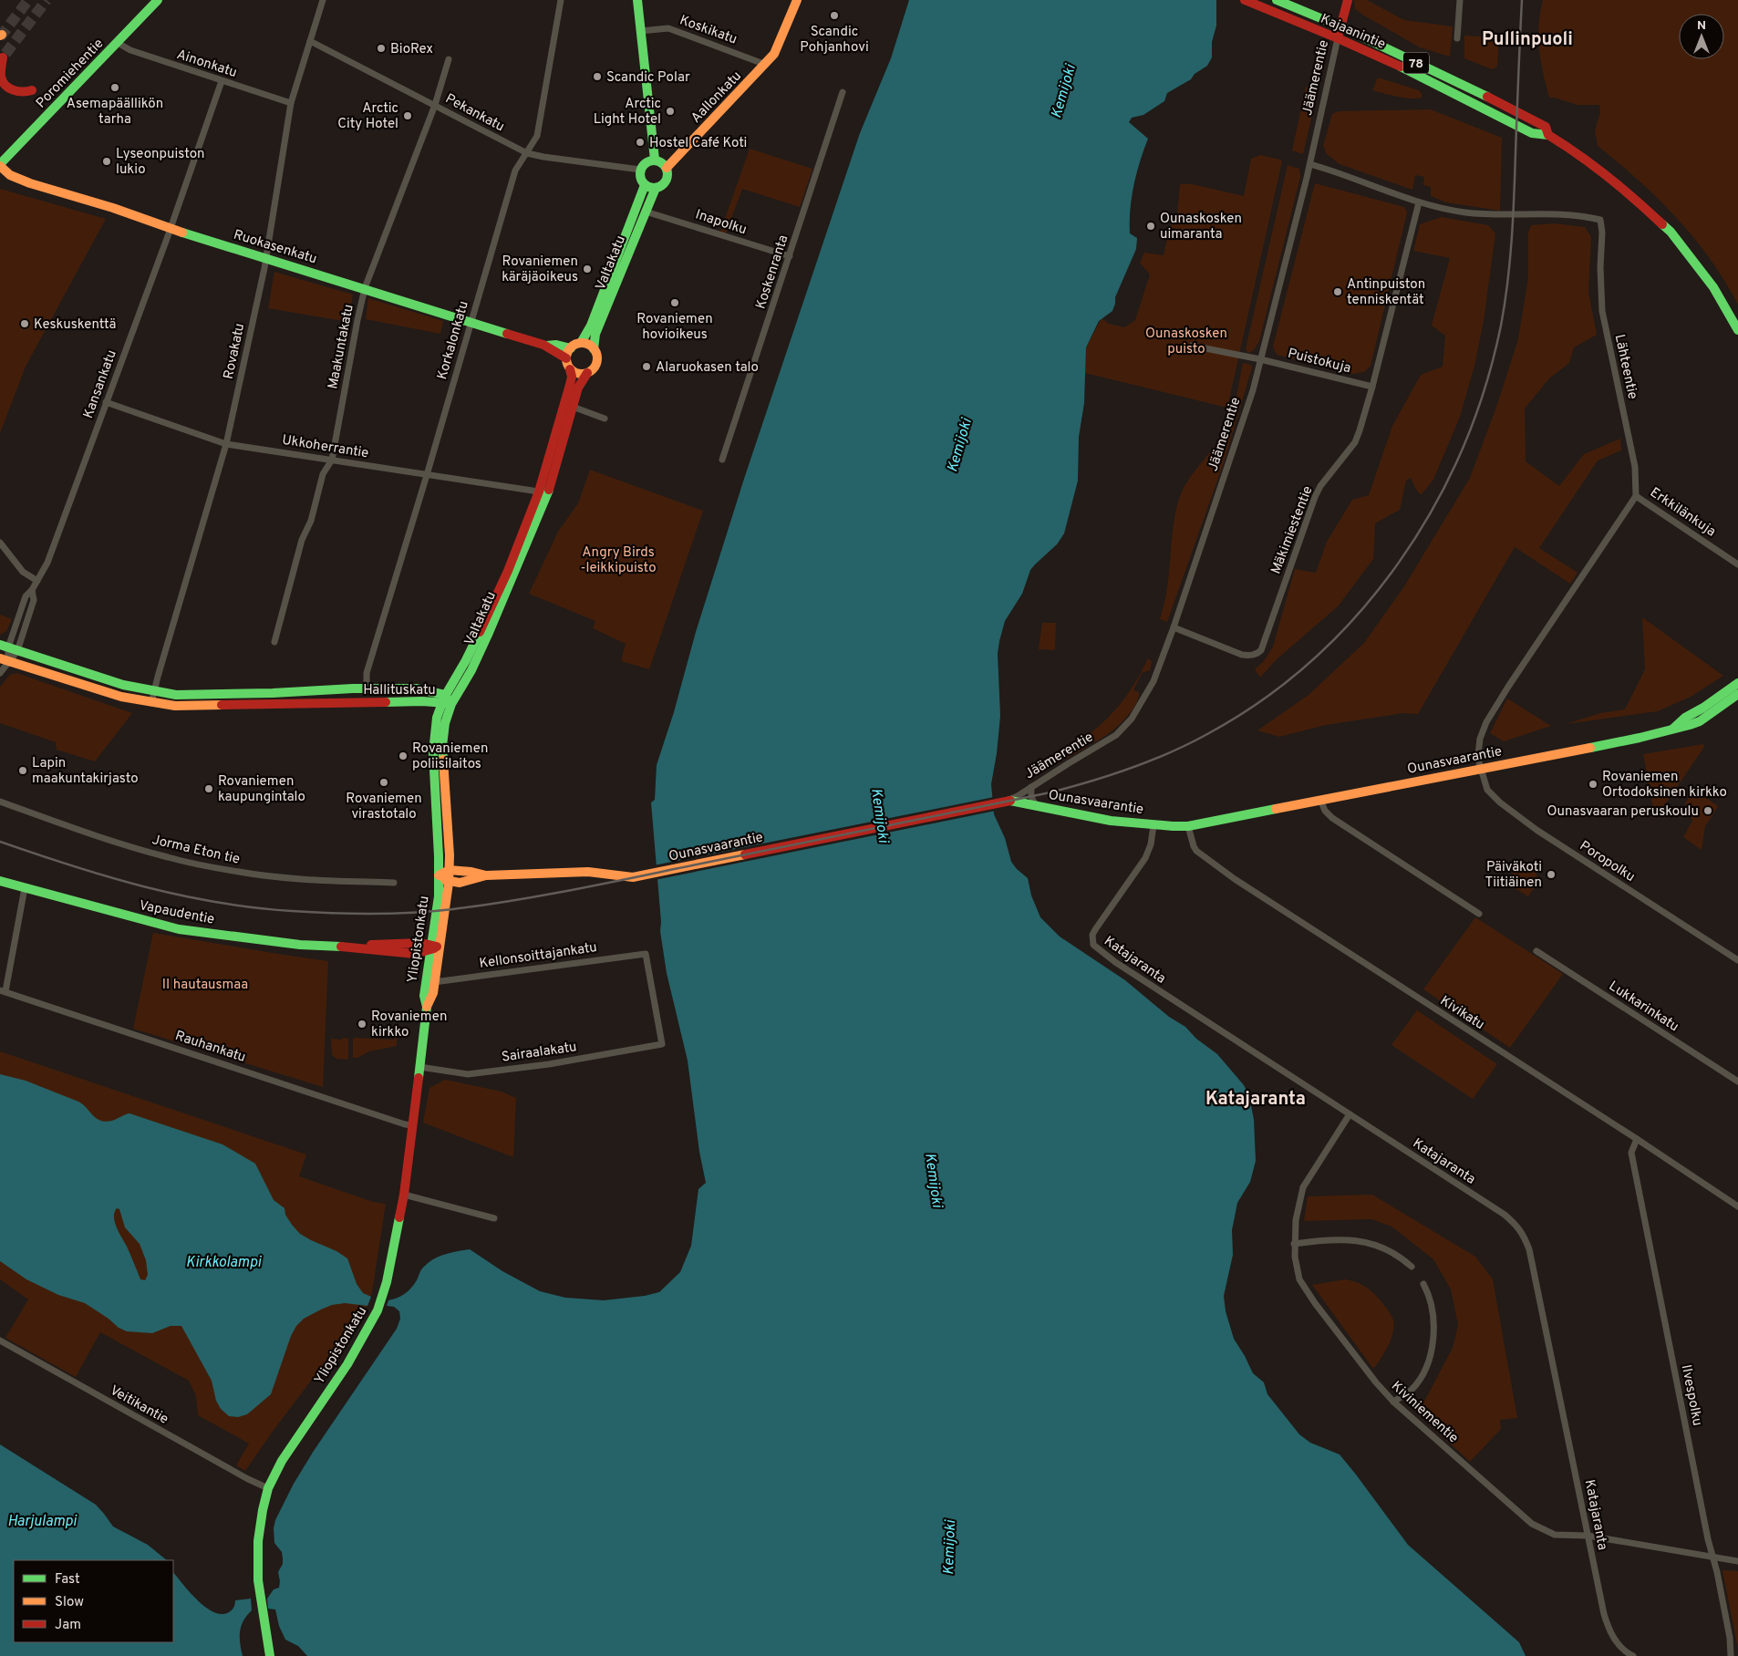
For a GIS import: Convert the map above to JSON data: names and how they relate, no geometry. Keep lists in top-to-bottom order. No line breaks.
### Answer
{"streets":{"main road":["Kajaanintie","78","Poromiehentie","Jäämerentie","Aallonkatu","Ruokasenkatu","Valtakatu","Hallituskatu","Ounasvaarantie","Vapaudentie","Yliopistonkatu"],"street":["Koskikatu","Ainonkatu","Pekankatu","Inapolku","Koskenranta","Korkalonkatu","Maakuntakatu","Rovakatu","Puistokuja","Lähteentie","Kansankatu","Ukkoherrantie","Erkkilänkuja","Mäkimiestentie","Jorma Eton tie","Poropolku","Kellonsoittajankatu","Katajaranta","Lukkarinkatu","Kivikatu","Rauhankatu","Sairaalakatu","Ilvespolku","Veitikantie","Kiviniementie"]},"crossings":[["Koskikatu","Aallonkatu"],["Kajaanintie","78"],["Kajaanintie","Jäämerentie"],["Ainonkatu","Poromiehentie"],["Ainonkatu","Rovakatu"],["Ainonkatu","Kansankatu"],["78","Jäämerentie"],["Poromiehentie","Ruokasenkatu"],["Jäämerentie","Puistokuja"],["Jäämerentie","Lähteentie"],["Jäämerentie","Mäkimiestentie"],["Jäämerentie","Ounasvaarantie"],["Aallonkatu","Pekankatu"],["Aallonkatu","Valtakatu"],["Pekankatu","Valtakatu"],["Pekankatu","Korkalonkatu"],["Pekankatu","Maakuntakatu"],["Pekankatu","Rovakatu"],["Inapolku","Valtakatu"],["Inapolku","Koskenranta"],["Ruokasenkatu","Valtakatu"],["Ruokasenkatu","Korkalonkatu"],["Ruokasenkatu","Maakuntakatu"],["Ruokasenkatu","Rovakatu"],["Ruokasenkatu","Kansankatu"],["Valtakatu","Ukkoherrantie"],["Valtakatu","Hallituskatu"],["Valtakatu","Ounasvaarantie"],["Valtakatu","Yliopistonkatu"],["Korkalonkatu","Ukkoherrantie"],["Korkalonkatu","Hallituskatu"],["Maakuntakatu","Ukkoherrantie"],["Rovakatu","Ukkoherrantie"],["Rovakatu","Hallituskatu"],["Puistokuja","Mäkimiestentie"],["Lähteentie","Erkkilänkuja"],["Lähteentie","Mäkimiestentie"],["Kansankatu","Ukkoherrantie"],["Kansankatu","Hallituskatu"],["Ounasvaarantie","Poropolku"],["Ounasvaarantie","Yliopistonkatu"],["Ounasvaarantie","Katajaranta"],["Ounasvaarantie","Kivikatu"],["Vapaudentie","Yliopistonkatu"],["Yliopistonkatu","Kellonsoittajankatu"],["Yliopistonkatu","Rauhankatu"],["Yliopistonkatu","Sairaalakatu"],["Yliopistonkatu","Veitikantie"],["Kellonsoittajankatu","Sairaalakatu"],["Katajaranta","Kiviniementie"],["Kivikatu","Ilvespolku"],["Ilvespolku","Kiviniementie"]],"districts":["Pullinpuoli","Katajaranta"],"water":["Kemijoki","Kirkkolampi","Harjulampi"],"parks":["Ounaskosken puisto","Angry Birds -leikkipuisto","II hautausmaa"],"places":["Scandic Pohjanhovi","BioRex","Scandic Polar","Asemapäällikön tarha","Arctic Light Hotel","Arctic City Hotel","Hostel Café Koti","Lyseonpuiston lukio","Ounaskosken uimaranta","Rovaniemen käräjäoikeus","Antinpuiston tenniskentät","Rovaniemen hovioikeus","Keskuskenttä","Alaruokasen talo","Rovaniemen poliisilaitos","Lapin maakuntakirjasto","Rovaniemen virastotalo","Rovaniemen Ortodoksinen kirkko","Rovaniemen kaupungintalo","Ounasvaaran peruskoulu","Päiväkoti Tiitiäinen","Rovaniemen kirkko"],"legend":["Fast","Slow","Jam"],"north":"top"}
